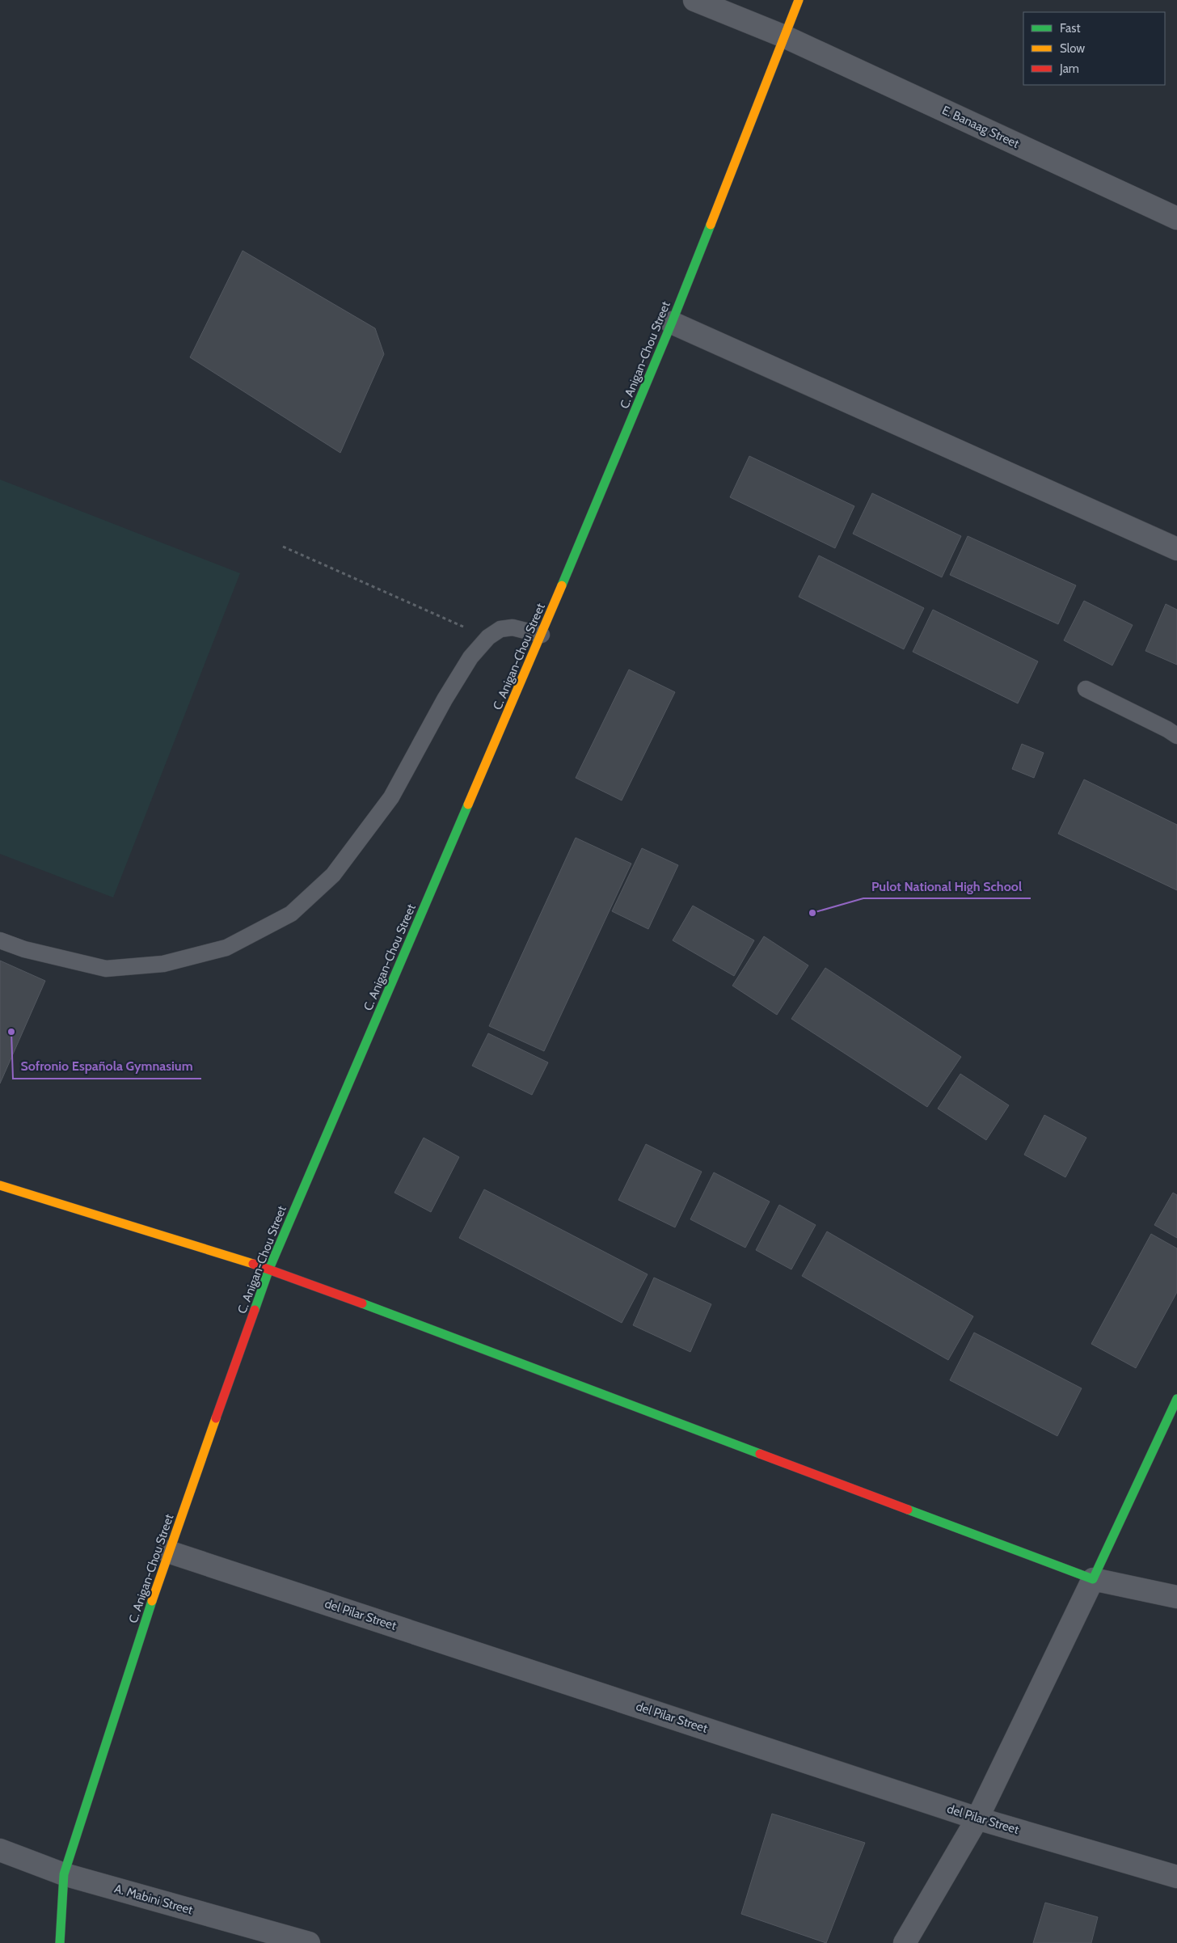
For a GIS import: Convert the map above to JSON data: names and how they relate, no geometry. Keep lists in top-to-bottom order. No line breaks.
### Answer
{"streets":{"street":["E. Banaag Street","C. Anigan-Chou Street","del Pilar Street","A. Mabini Street"]},"crossings":[["E. Banaag Street","C. Anigan-Chou Street"],["C. Anigan-Chou Street","del Pilar Street"],["C. Anigan-Chou Street","A. Mabini Street"]],"places":["Pulot National High School","Sofronio Española Gymnasium"],"legend":["Fast","Slow","Jam"]}
